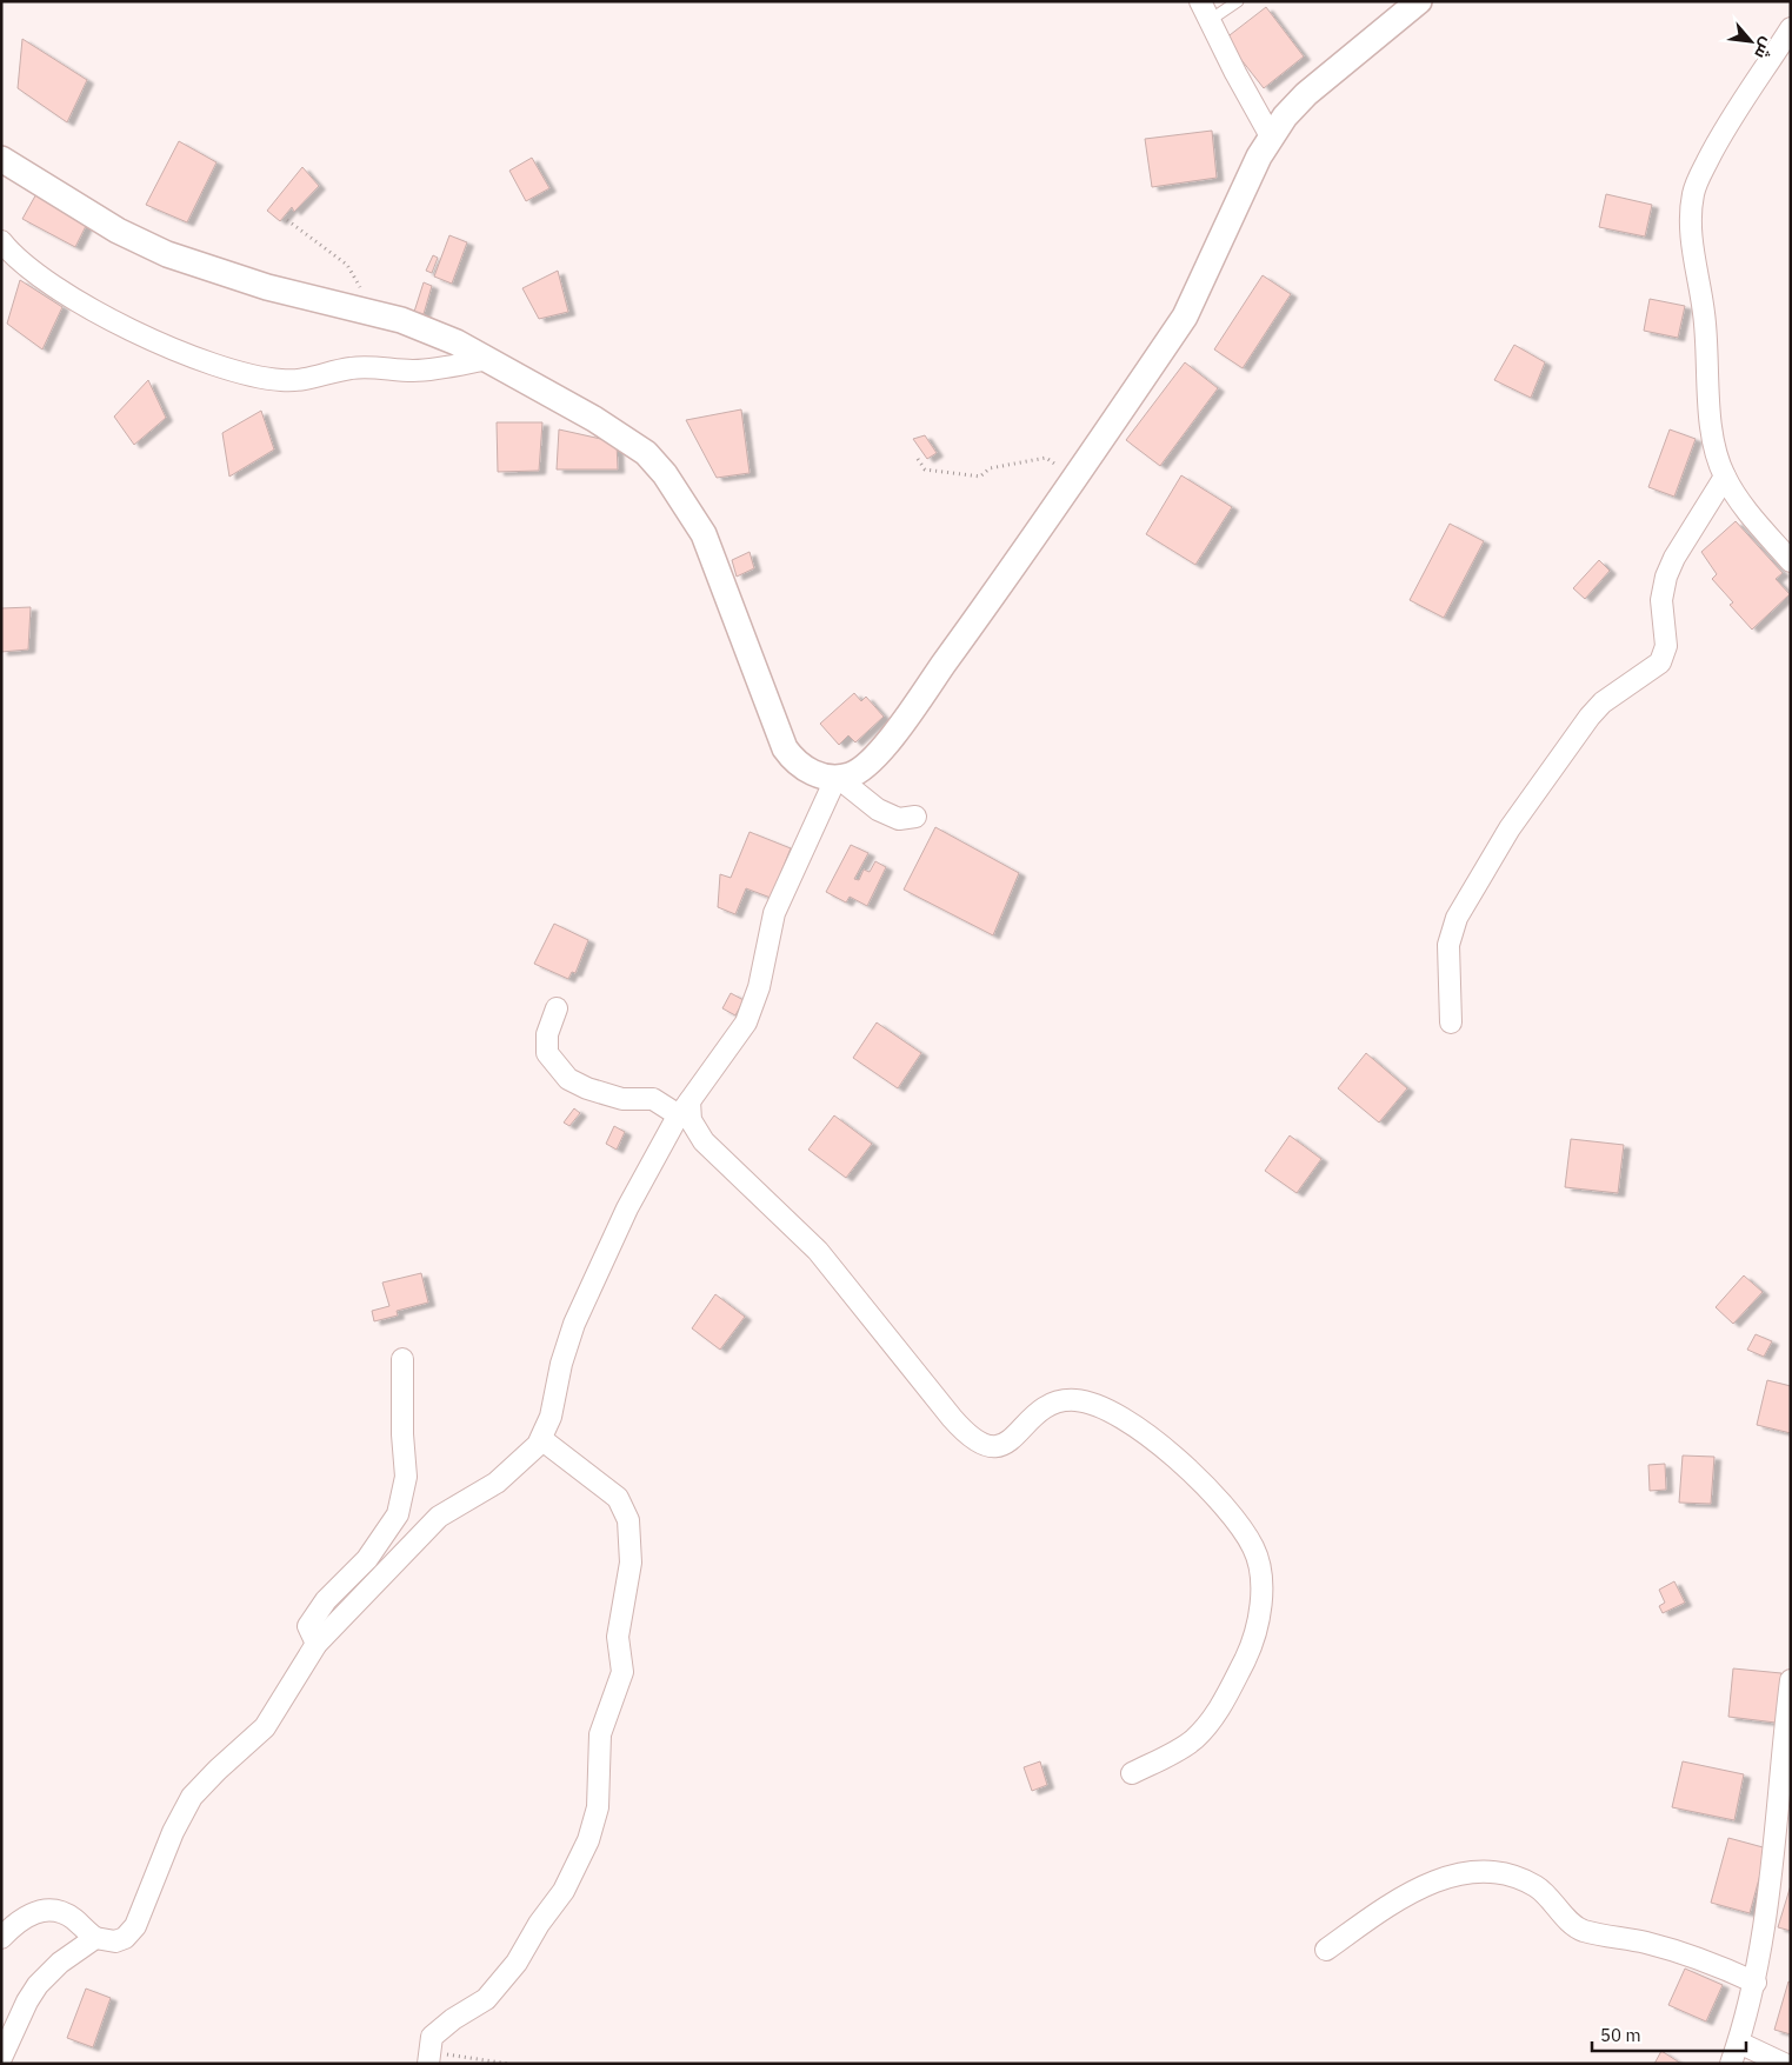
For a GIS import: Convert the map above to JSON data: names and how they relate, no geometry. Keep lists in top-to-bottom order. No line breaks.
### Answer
{"scale_bar":"50 m","north":"bottom right"}
